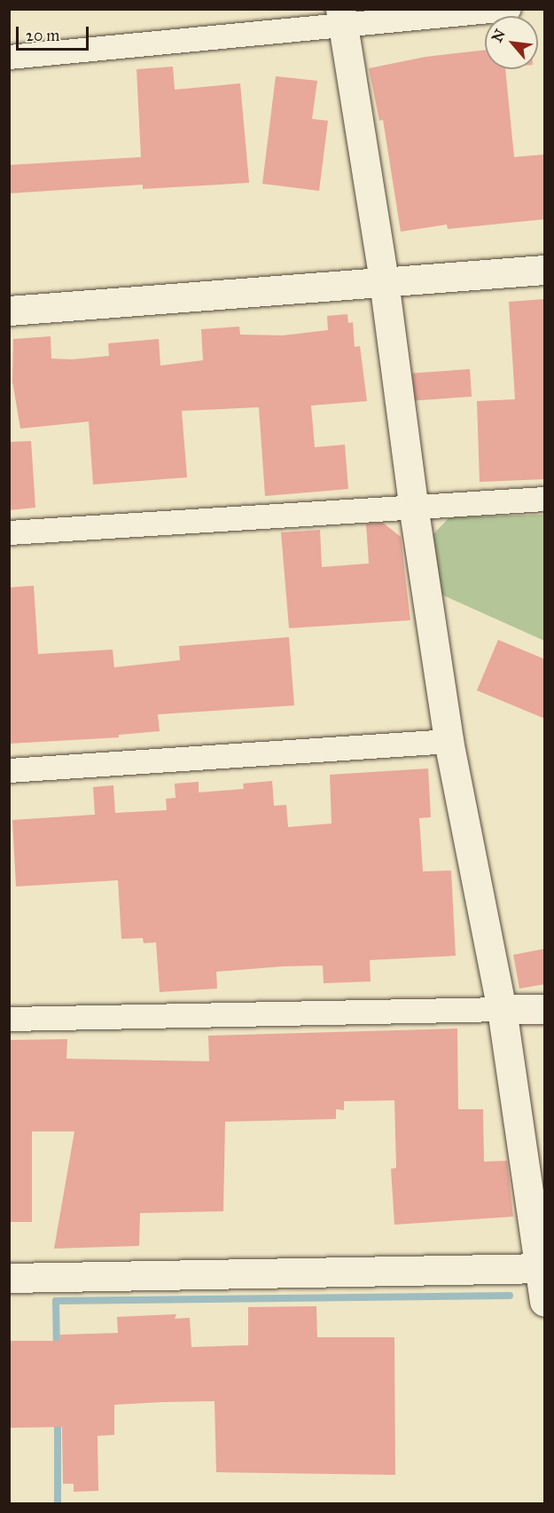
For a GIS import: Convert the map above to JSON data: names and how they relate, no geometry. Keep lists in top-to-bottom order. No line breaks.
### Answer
{"scale_bar":"20 m","north":"top left"}
